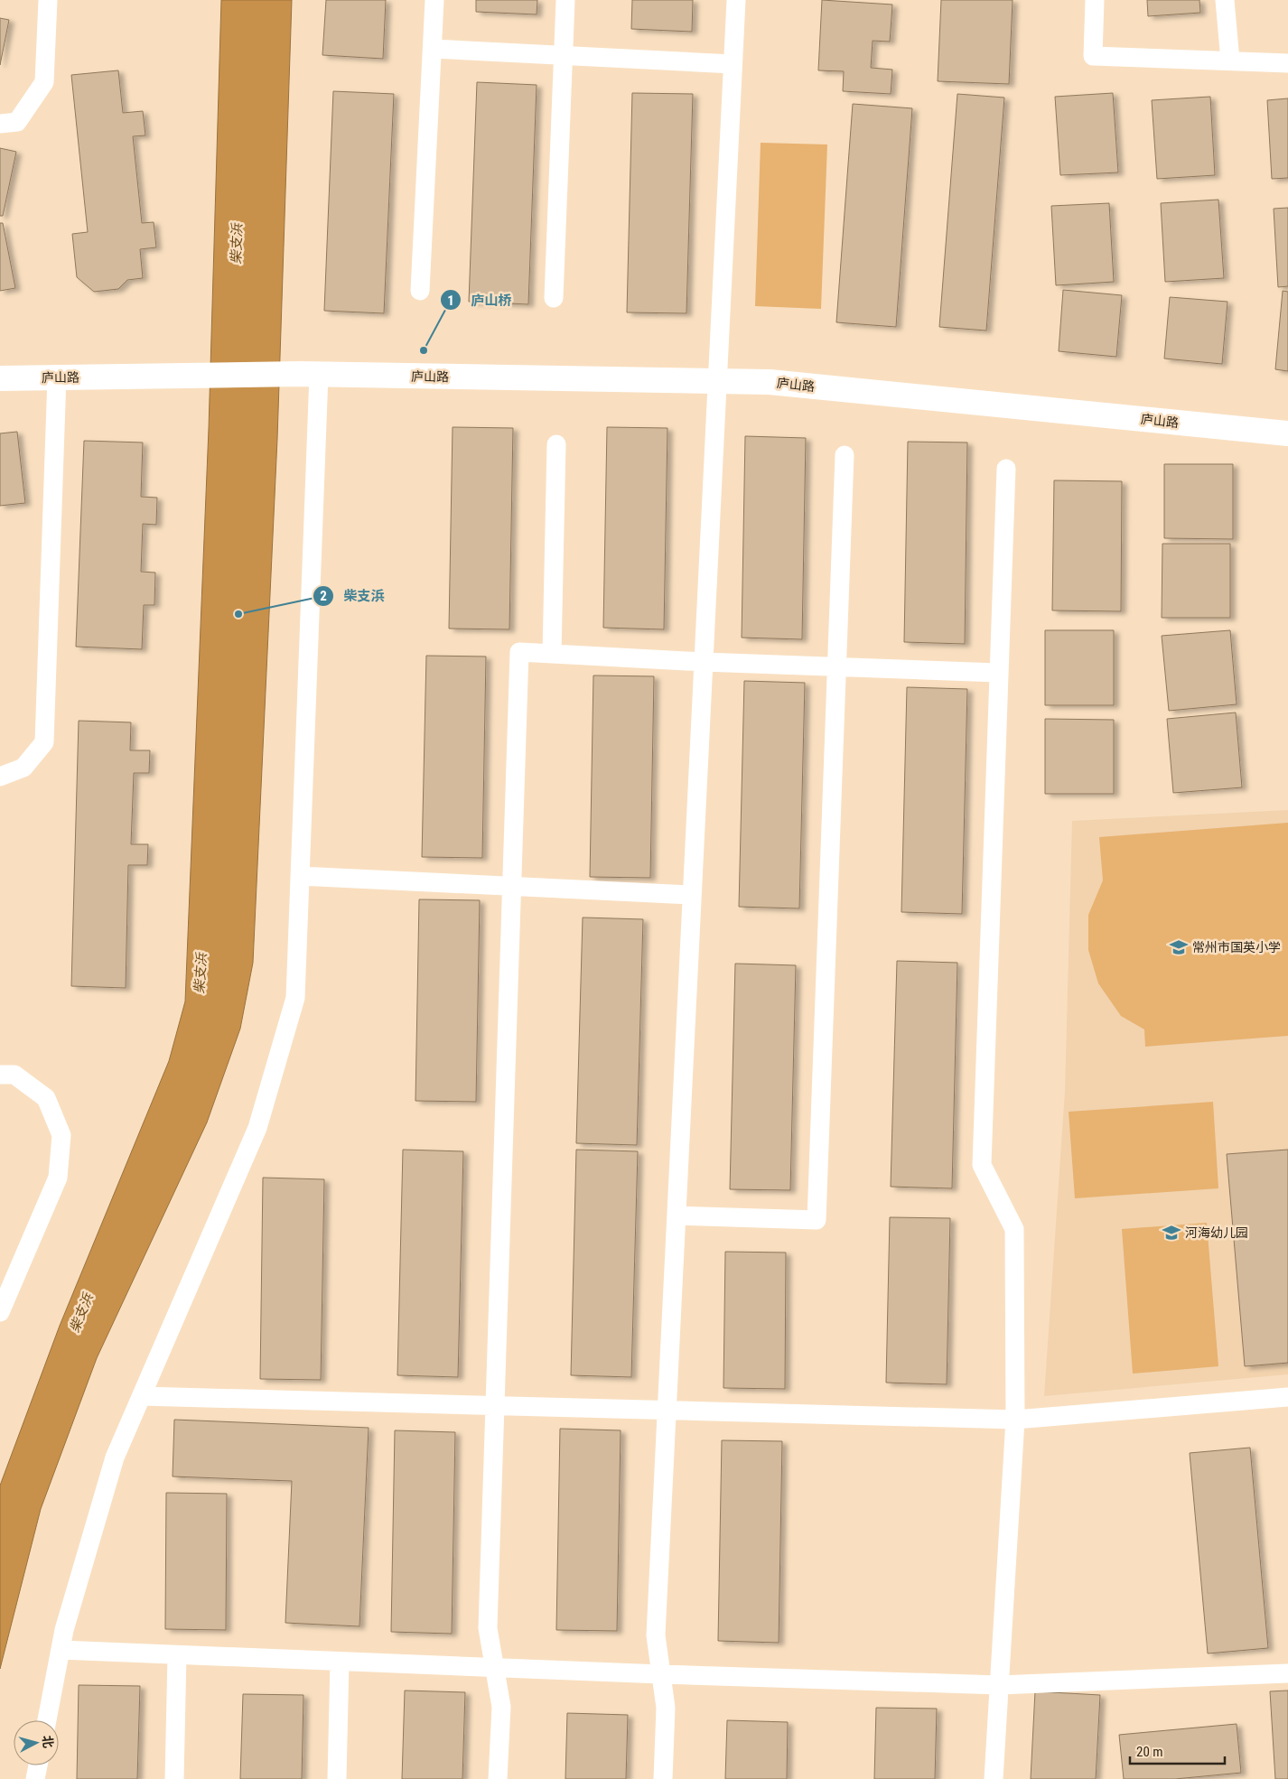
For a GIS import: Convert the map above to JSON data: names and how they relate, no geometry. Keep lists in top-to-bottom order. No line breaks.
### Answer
{"streets":{"street":["庐山路"]},"water":["柴支浜"],"places":{"other":["庐山桥","柴支浜"],"school or university":["常州市国英小学","河海幼儿园"]},"scale_bar":"20 m","north":"right"}
